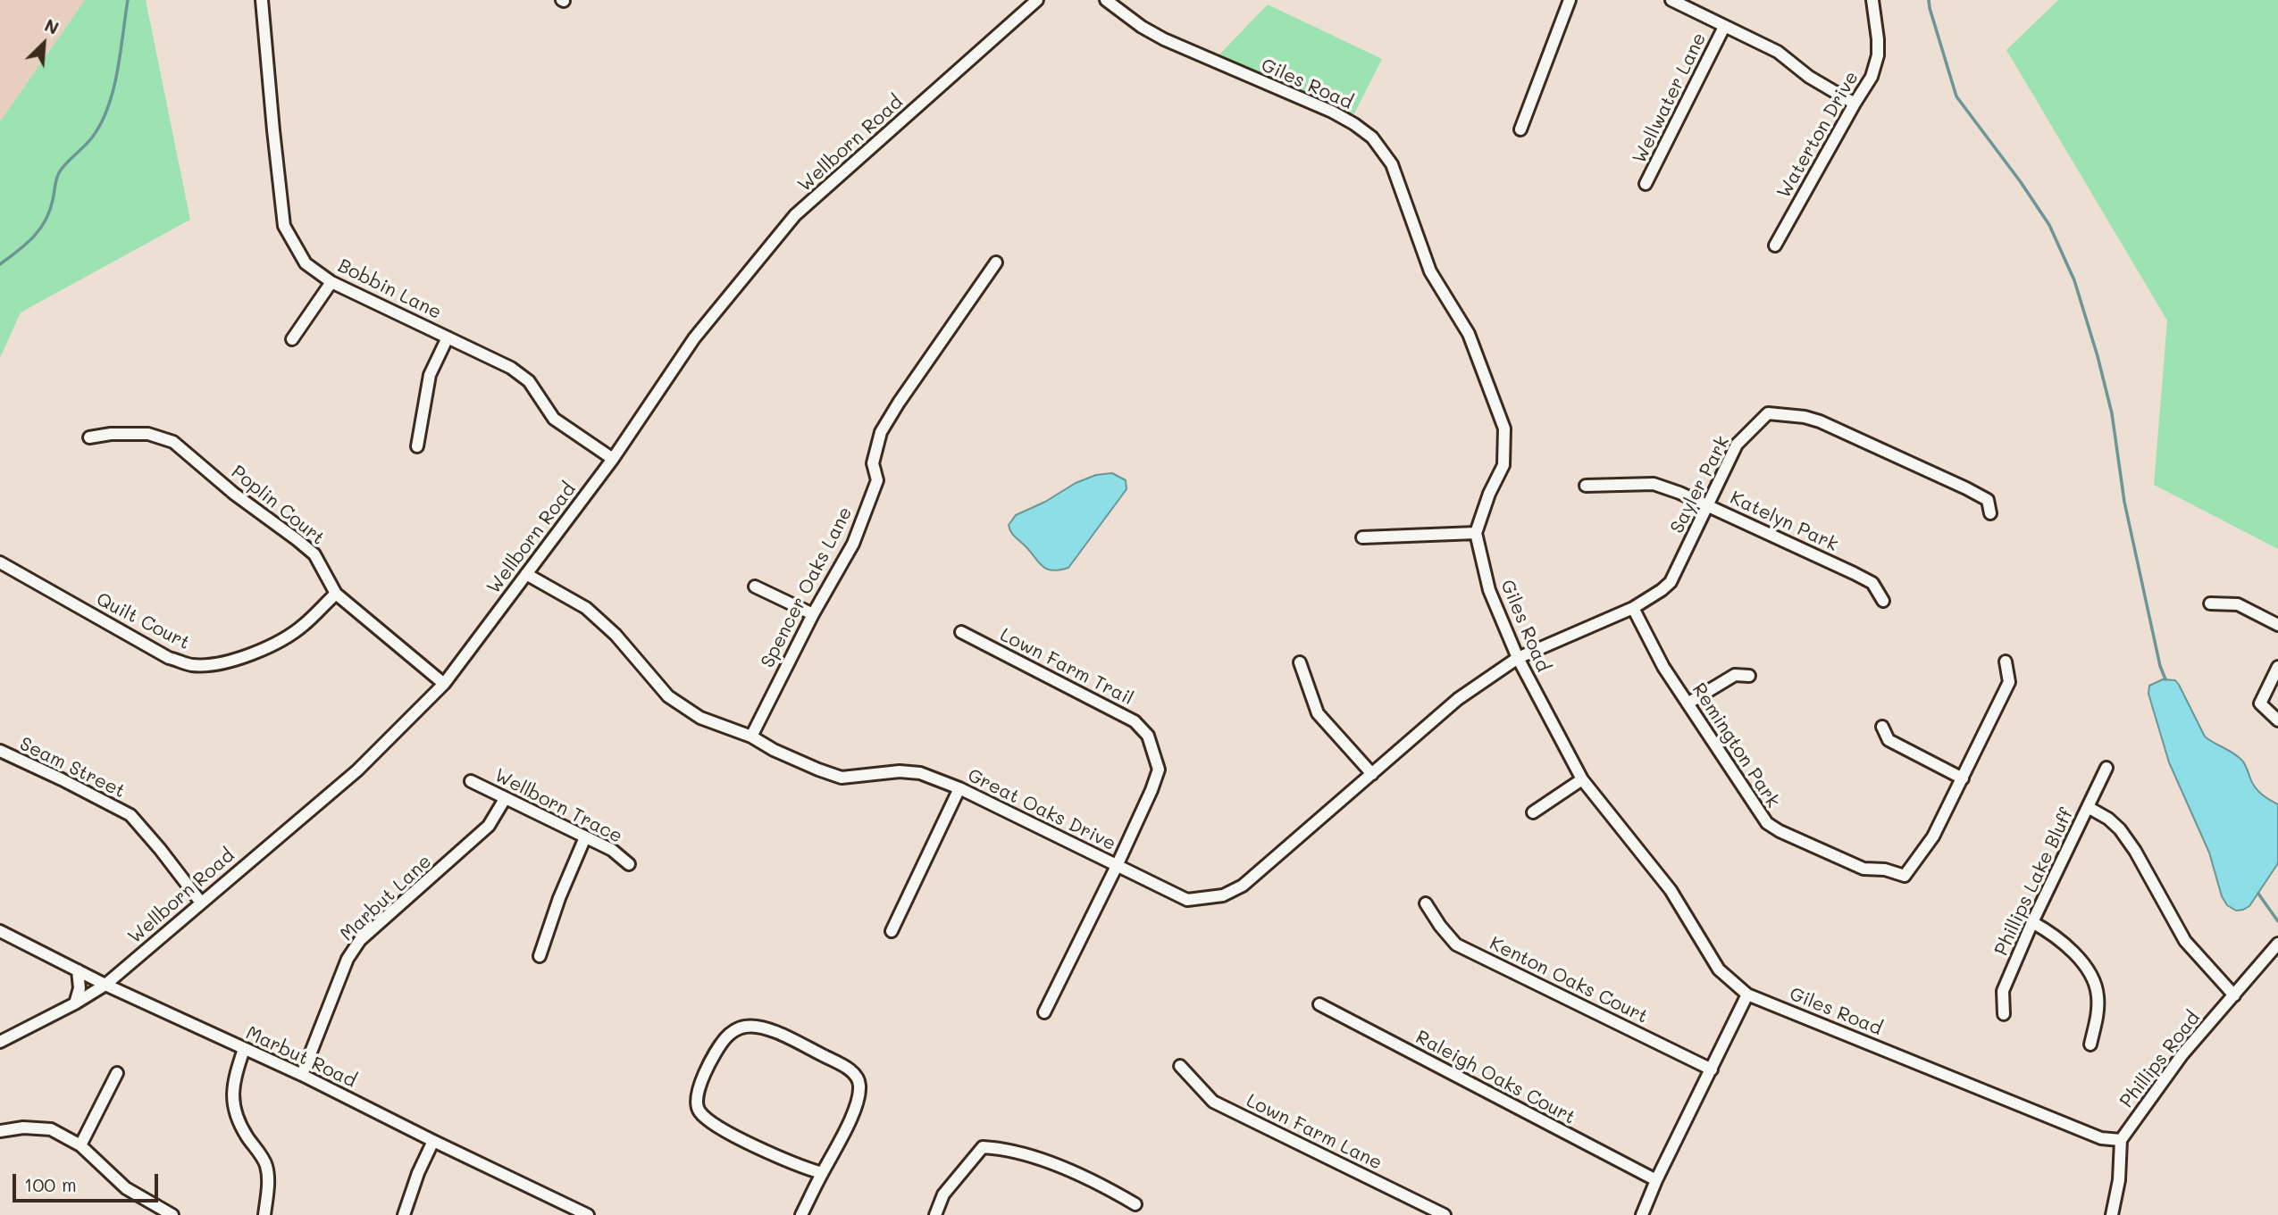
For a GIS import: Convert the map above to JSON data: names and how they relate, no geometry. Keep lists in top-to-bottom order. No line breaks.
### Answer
{"streets":{"street":["Giles Road","Wellwater Lane","Waterton Drive","Wellborn Road","Bobbin Lane","Sayler Park","Poplin Court","Katelyn Park","Spencer Oaks Lane","Quilt Court","Lown Farm Trail","Remington Park","Seam Street","Wellborn Trace","Great Oaks Drive","Phillips Lake Bluff","Marbut Lane","Kenton Oaks Court","Marbut Road","Phillips Road","Raleigh Oaks Court","Lown Farm Lane"]},"crossings":[["Giles Road","Sayler Park"],["Giles Road","Great Oaks Drive"],["Giles Road","Phillips Road"],["Wellborn Road","Bobbin Lane"],["Wellborn Road","Poplin Court"],["Wellborn Road","Seam Street"],["Wellborn Road","Great Oaks Drive"],["Wellborn Road","Marbut Road"],["Sayler Park","Katelyn Park"],["Sayler Park","Remington Park"],["Sayler Park","Great Oaks Drive"],["Poplin Court","Quilt Court"],["Spencer Oaks Lane","Great Oaks Drive"],["Lown Farm Trail","Great Oaks Drive"],["Wellborn Trace","Marbut Lane"],["Marbut Lane","Marbut Road"]],"scale_bar":"100 m","north":"top right"}
